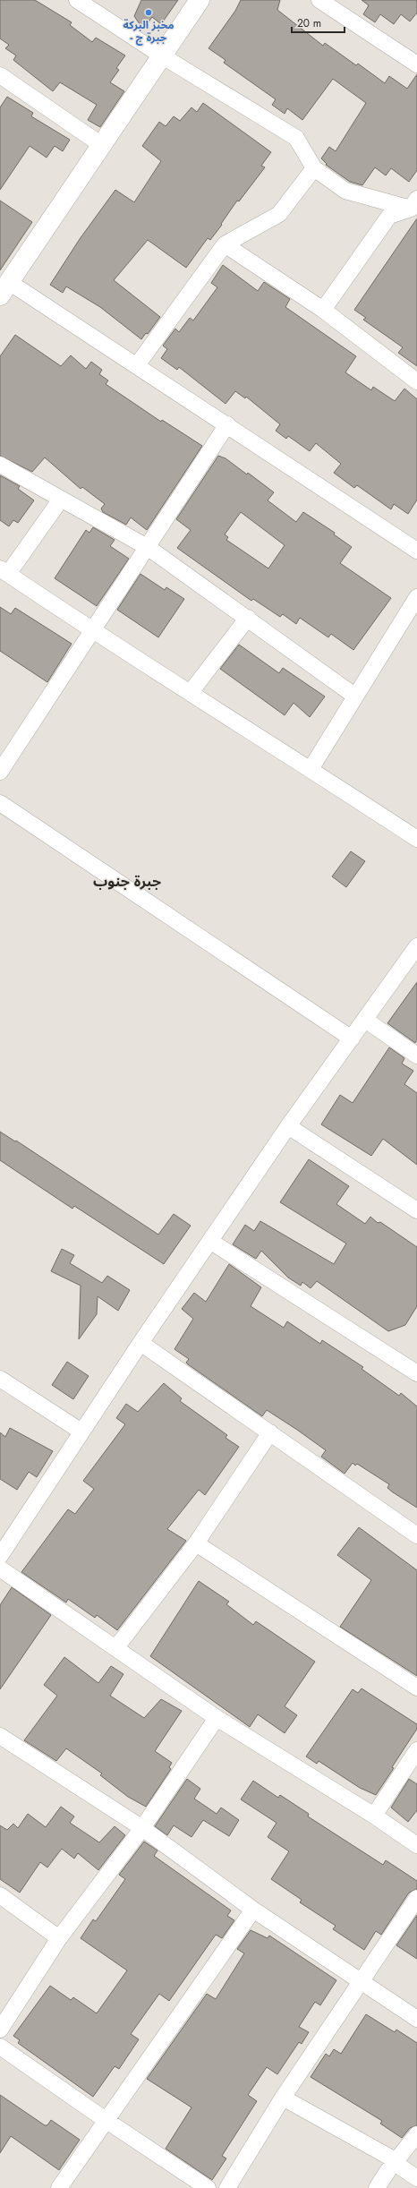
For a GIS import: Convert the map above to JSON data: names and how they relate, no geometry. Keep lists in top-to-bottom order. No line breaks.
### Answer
{"districts":["جبرة جنوب"],"places":["مخبز البركة - جبرة ج"],"scale_bar":"20 m"}
